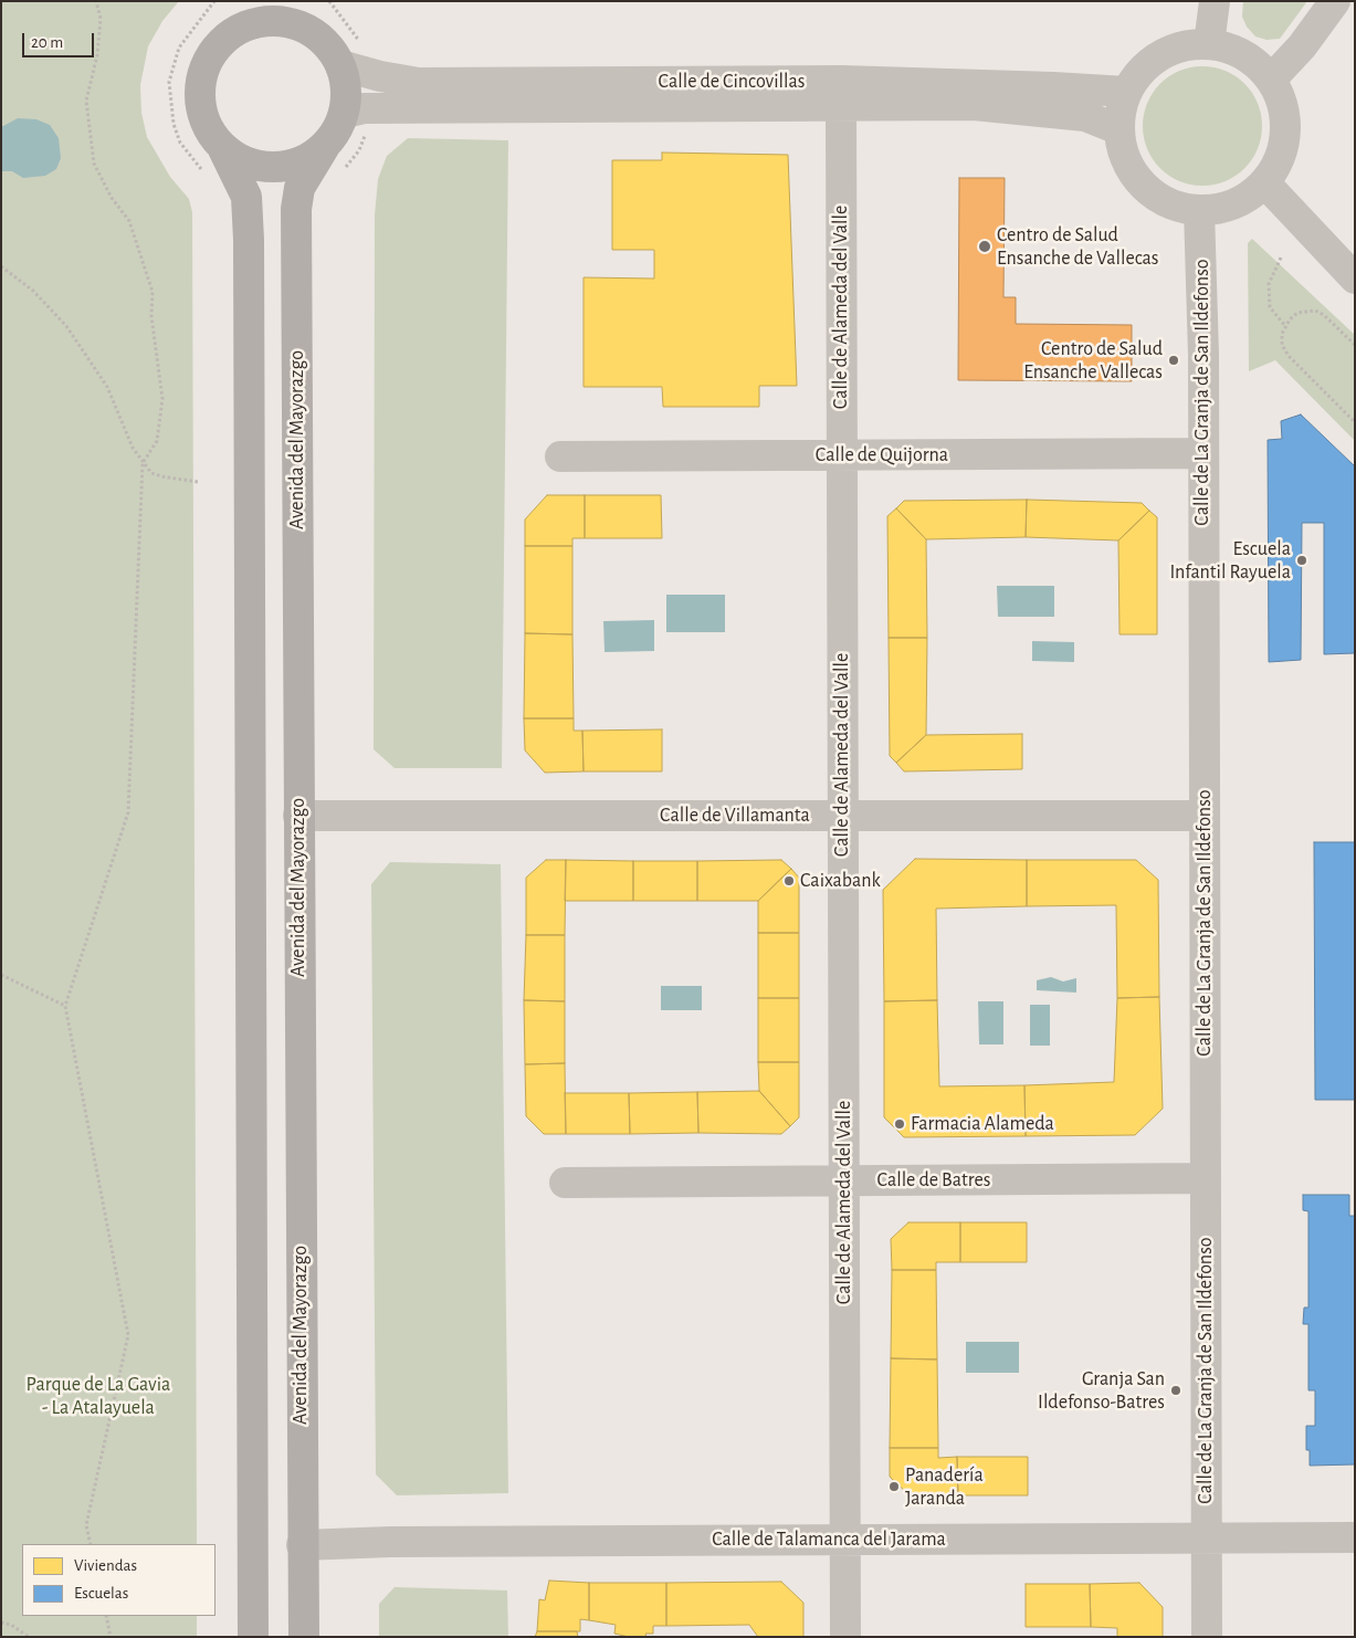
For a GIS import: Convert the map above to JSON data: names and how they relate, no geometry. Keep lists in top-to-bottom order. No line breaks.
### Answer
{"streets":{"main road":["Avenida del Mayorazgo"],"street":["Calle de Cincovillas","Calle de Alameda del Valle","Calle de La Granja de San Ildefonso","Calle de Quijorna","Calle de Villamanta","Calle de Batres","Calle de Talamanca del Jarama"]},"crossings":[["Calle de Cincovillas","Calle de Alameda del Valle"],["Calle de Cincovillas","Calle de La Granja de San Ildefonso"],["Calle de Cincovillas","Avenida del Mayorazgo"],["Calle de Alameda del Valle","Calle de Quijorna"],["Calle de Alameda del Valle","Calle de Villamanta"],["Calle de Alameda del Valle","Calle de Batres"],["Calle de Alameda del Valle","Calle de Talamanca del Jarama"],["Calle de La Granja de San Ildefonso","Calle de Quijorna"],["Calle de La Granja de San Ildefonso","Calle de Villamanta"],["Calle de La Granja de San Ildefonso","Calle de Batres"],["Calle de La Granja de San Ildefonso","Calle de Talamanca del Jarama"],["Avenida del Mayorazgo","Calle de Villamanta"],["Avenida del Mayorazgo","Calle de Talamanca del Jarama"]],"parks":["Parque de La Gavia - La Atalayuela"],"places":["Centro de Salud Ensanche de Vallecas","Centro de Salud Ensanche Vallecas","Escuela Infantil Rayuela","Caixabank","Farmacia Alameda","Granja San Ildefonso-Batres","Panadería Jaranda"],"legend":["Viviendas","Escuelas"],"scale_bar":"20 m"}
